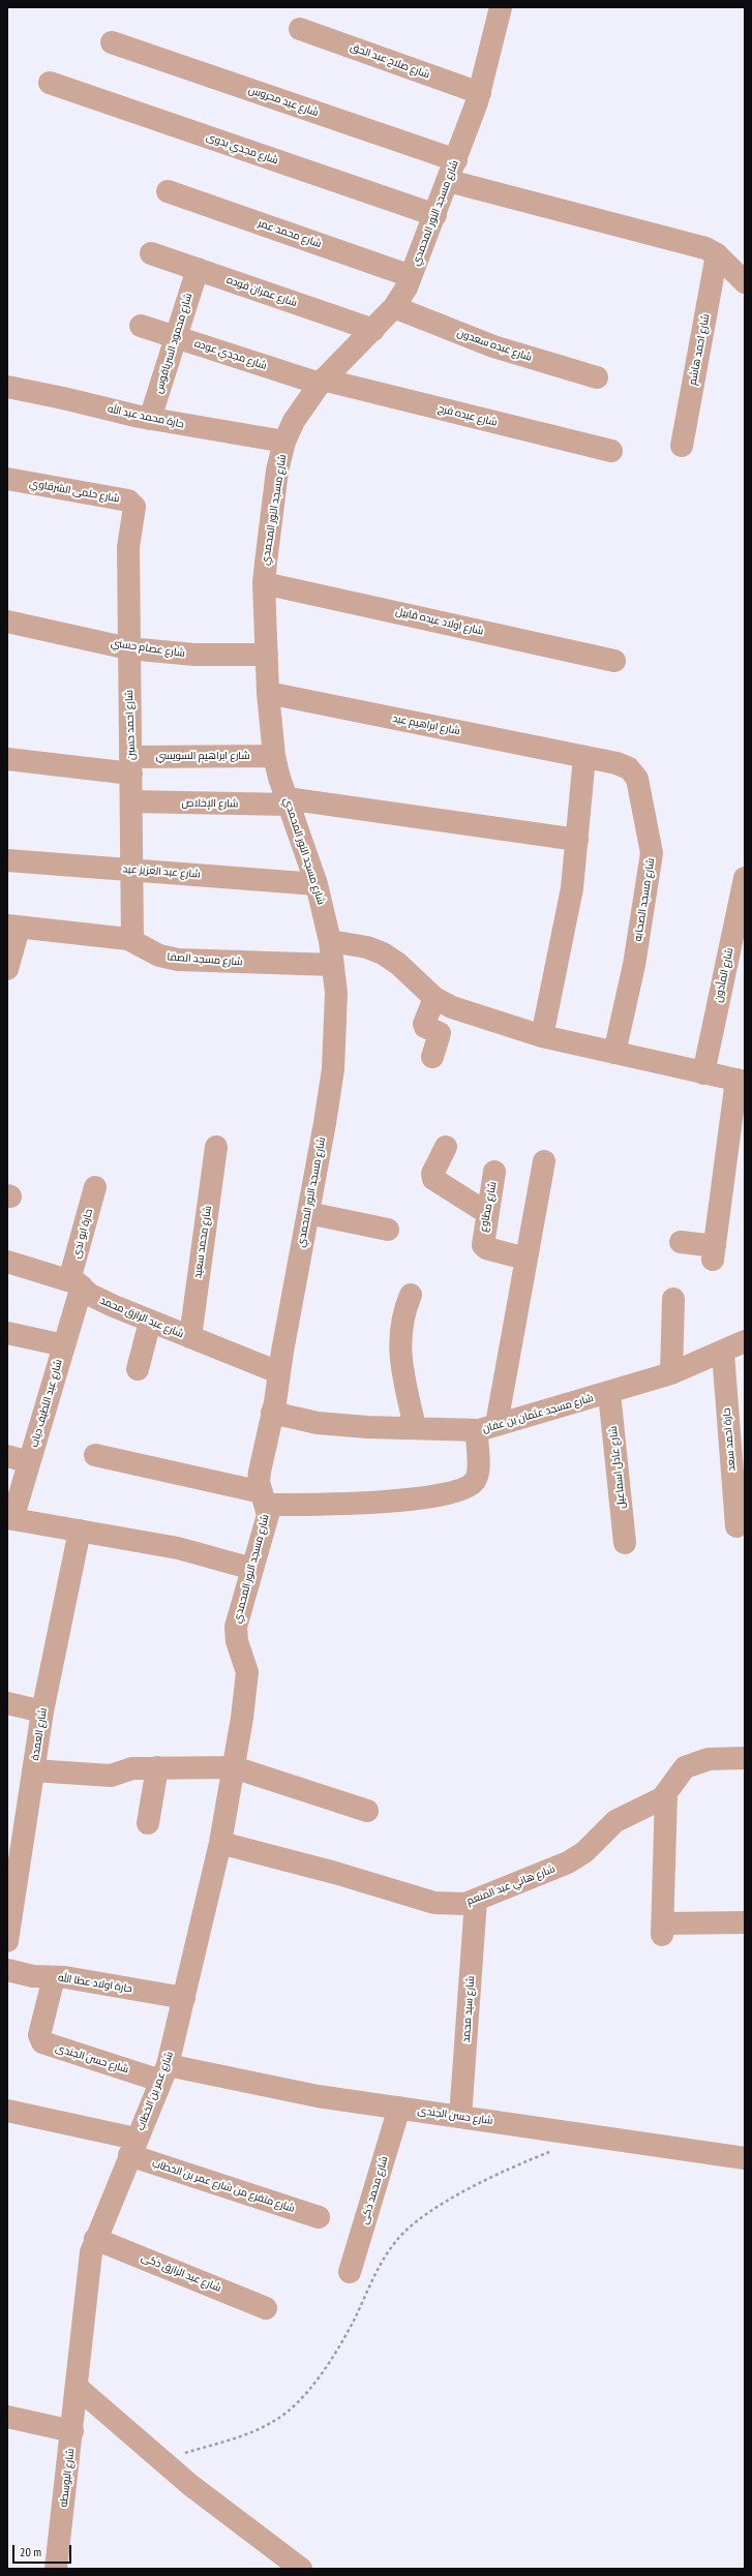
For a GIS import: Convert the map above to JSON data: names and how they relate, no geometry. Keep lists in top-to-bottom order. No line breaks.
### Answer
{"streets":{"street":["شارع صلاح عبد الحق","شارع عيد محروس","شارع مجدي بدوى","شارع مسجد النور المحمدي","شارع محمد عمر","شارع عمران فوده","شارع محمود السرياقوس","شارع عبده سعدون","شارع احمد هاشم","شارع مجدي عوده","شارع عبده فرج","حارة محمد عبد الله","شارع حلمى الشرقاوي","شارع اولاد عبده قابيل","شارع عصام حسني","شارع احمد حسين","شارع ابراهيم عيد","شارع ابراهيم السويسي","شارع الإخلاص","شارع عبد العزيز عيد","شارع مسجد الصحابه","شارع مسجد الصفا","شارع المأذون","شارع مطاوع","حارة ابو ندى","شارع محمد سعيد","شارع عبد الرازق محمد","شارع عبد اللطيف دياب","شارع مسجد عثمان بن عفان","حارة احمد سعد","شارع عادل اسماعيل","شارع العمدة","شارع هاني عبد المنعم","حارة اولاد عطا الله","شارع سيد محمد","شارع حسن الجندى","شارع عمر بن الخطاب","شارع متفرع من شارع عمر بن الخطاب","شارع محمد ذكى","شارع عبد الرازق ذكى","شارع البوسطه"]},"crossings":[["شارع صلاح عبد الحق","شارع مسجد النور المحمدي"],["شارع عيد محروس","شارع مسجد النور المحمدي"],["شارع مجدي بدوى","شارع مسجد النور المحمدي"],["شارع مسجد النور المحمدي","شارع محمد عمر"],["شارع مسجد النور المحمدي","شارع عمران فوده"],["شارع مسجد النور المحمدي","شارع عبده سعدون"],["شارع مسجد النور المحمدي","شارع مجدي عوده"],["شارع مسجد النور المحمدي","شارع عبده فرج"],["شارع مسجد النور المحمدي","حارة محمد عبد الله"],["شارع مسجد النور المحمدي","شارع اولاد عبده قابيل"],["شارع مسجد النور المحمدي","شارع عصام حسني"],["شارع مسجد النور المحمدي","شارع ابراهيم عيد"],["شارع مسجد النور المحمدي","شارع ابراهيم السويسي"],["شارع مسجد النور المحمدي","شارع الإخلاص"],["شارع مسجد النور المحمدي","شارع عبد العزيز عيد"],["شارع مسجد النور المحمدي","شارع مسجد الصفا"],["شارع مسجد النور المحمدي","شارع عبد الرازق محمد"],["شارع مسجد النور المحمدي","شارع مسجد عثمان بن عفان"],["شارع مسجد النور المحمدي","شارع عمر بن الخطاب"],["شارع عمران فوده","شارع محمود السرياقوس"],["شارع محمود السرياقوس","شارع مجدي عوده"],["شارع محمود السرياقوس","حارة محمد عبد الله"],["شارع مجدي عوده","شارع عبده فرج"],["شارع حلمى الشرقاوي","شارع احمد حسين"],["شارع عصام حسني","شارع احمد حسين"],["شارع احمد حسين","شارع ابراهيم السويسي"],["شارع احمد حسين","شارع الإخلاص"],["شارع احمد حسين","شارع عبد العزيز عيد"],["شارع احمد حسين","شارع مسجد الصفا"],["شارع ابراهيم عيد","شارع مسجد الصحابه"],["حارة ابو ندى","شارع عبد الرازق محمد"],["حارة ابو ندى","شارع عبد اللطيف دياب"],["شارع محمد سعيد","شارع عبد الرازق محمد"],["شارع عبد الرازق محمد","شارع عبد اللطيف دياب"],["شارع مسجد عثمان بن عفان","حارة احمد سعد"],["شارع مسجد عثمان بن عفان","شارع عادل اسماعيل"],["شارع هاني عبد المنعم","شارع سيد محمد"],["شارع هاني عبد المنعم","شارع عمر بن الخطاب"],["حارة اولاد عطا الله","شارع حسن الجندى"],["حارة اولاد عطا الله","شارع عمر بن الخطاب"],["شارع سيد محمد","شارع حسن الجندى"],["شارع حسن الجندى","شارع عمر بن الخطاب"],["شارع حسن الجندى","شارع محمد ذكى"],["شارع عمر بن الخطاب","شارع متفرع من شارع عمر بن الخطاب"],["شارع عمر بن الخطاب","شارع عبد الرازق ذكى"],["شارع عمر بن الخطاب","شارع البوسطه"]],"scale_bar":"20 m"}
